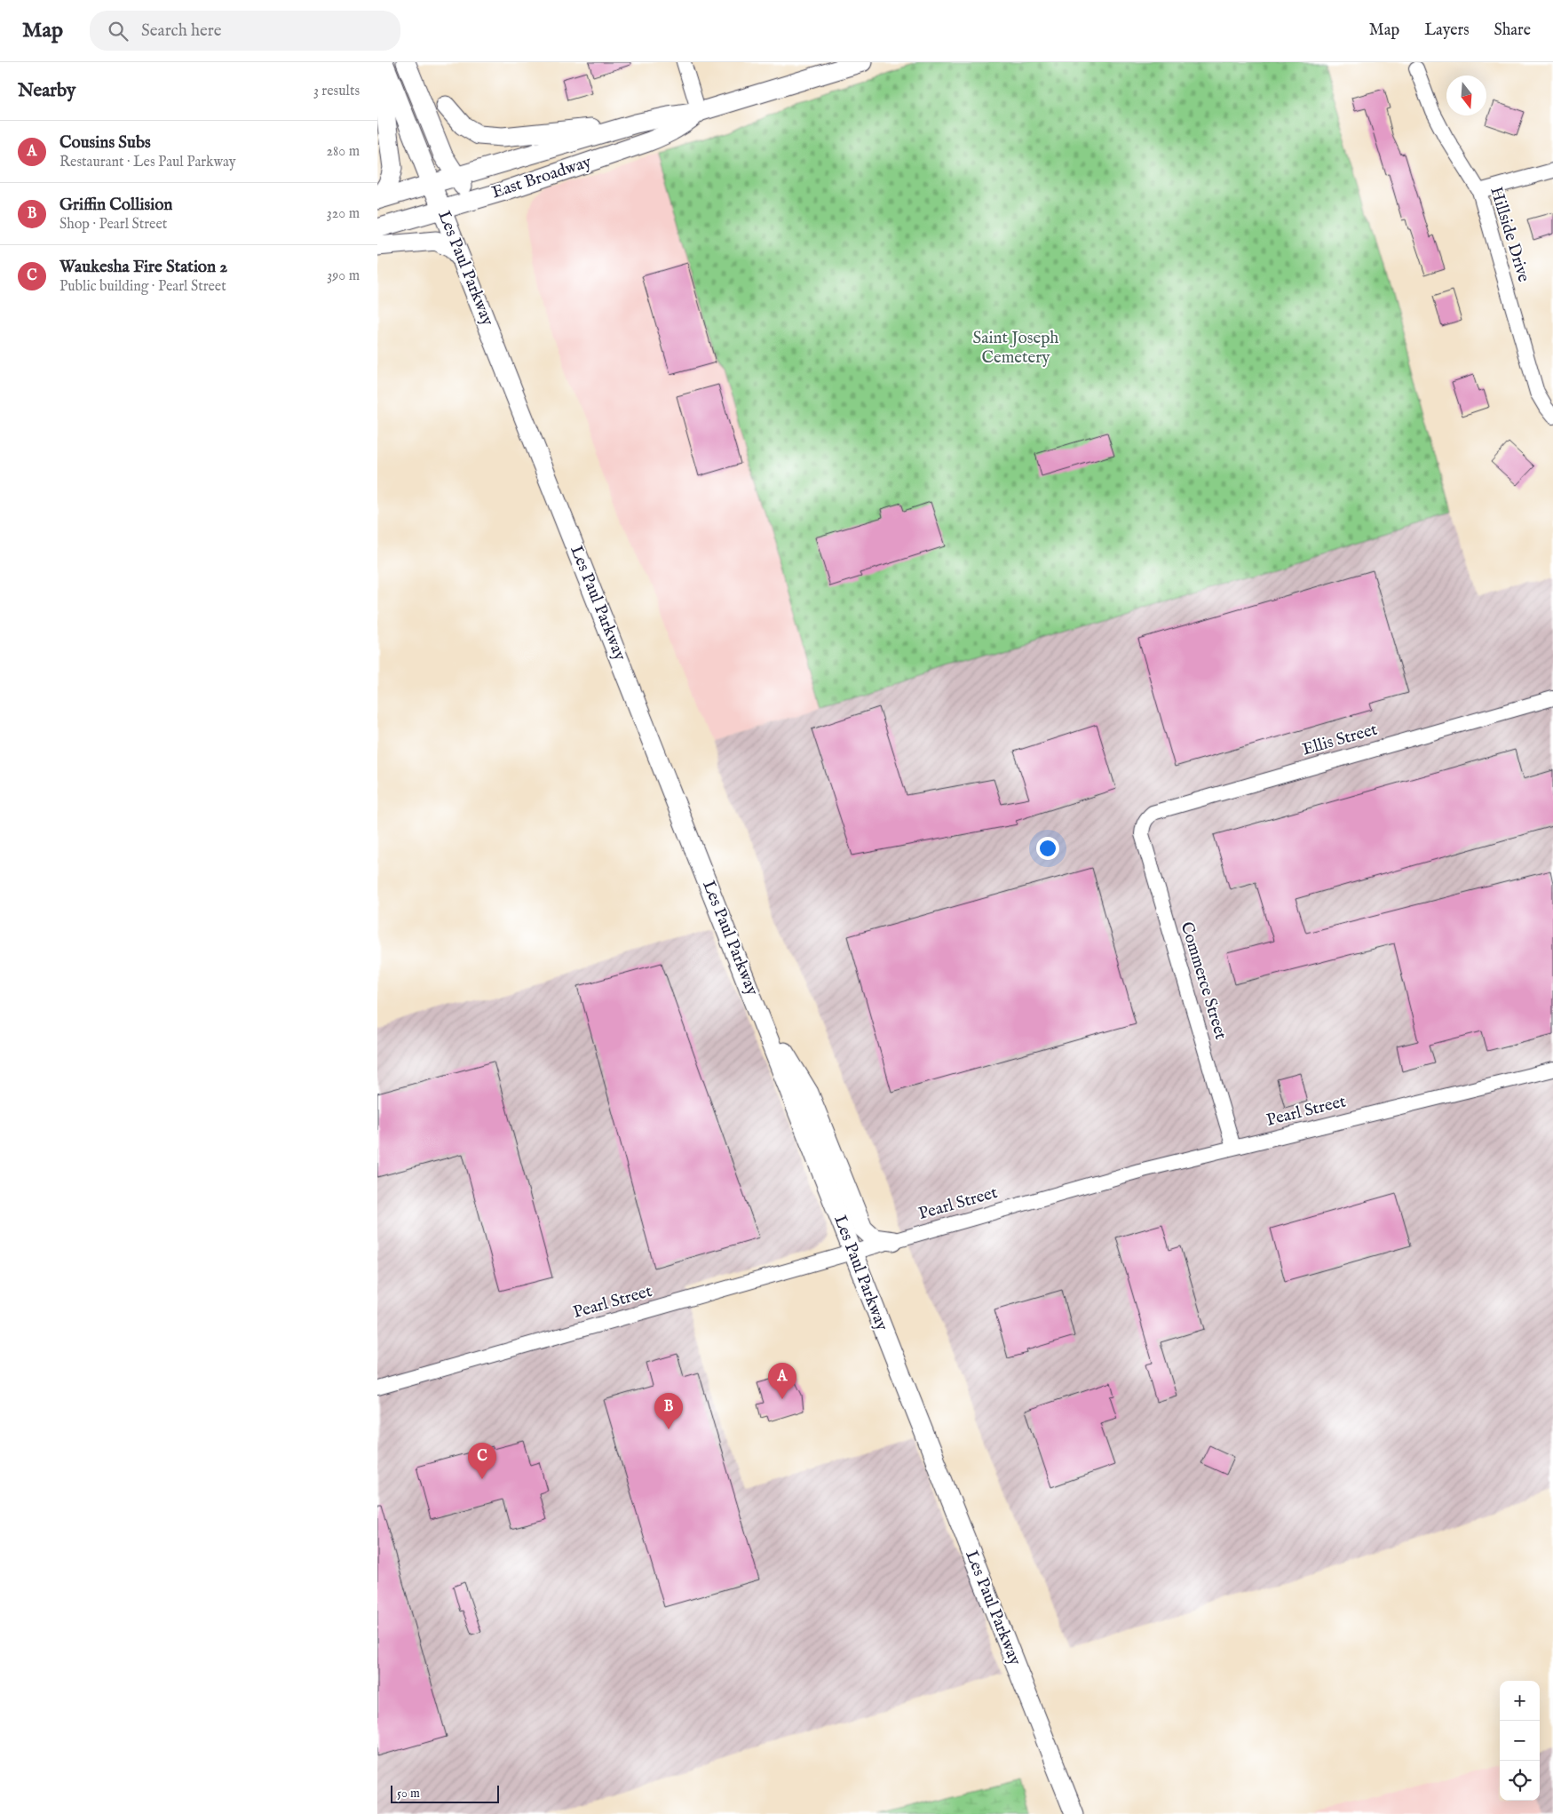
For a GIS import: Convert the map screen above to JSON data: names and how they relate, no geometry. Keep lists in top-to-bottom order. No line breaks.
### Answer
{"streets":{"main road":["East Broadway","Les Paul Parkway"],"street":["Hillside Drive","Ellis Street","Commerce Street","Pearl Street"]},"crossings":[["East Broadway","Les Paul Parkway"],["Les Paul Parkway","Pearl Street"],["Ellis Street","Commerce Street"],["Commerce Street","Pearl Street"]],"parks":["Saint Joseph Cemetery"],"scale_bar":"50 m","north":"bottom","page":{"header":"Map","search":"Search here","nav":["Map","Layers","Share"],"heading":["Nearby","3 results"],"list":[{"mark":"A","name":"Cousins Subs","note":"Restaurant · Les Paul Parkway","value":"280 m"},{"mark":"B","name":"Griffin Collision","note":"Shop · Pearl Street","value":"320 m"},{"mark":"C","name":"Waukesha Fire Station 2","note":"Public building · Pearl Street","value":"390 m"}],"pins":["A","B","C"],"map_buttons":["+","−"],"scale":"50 m"}}
